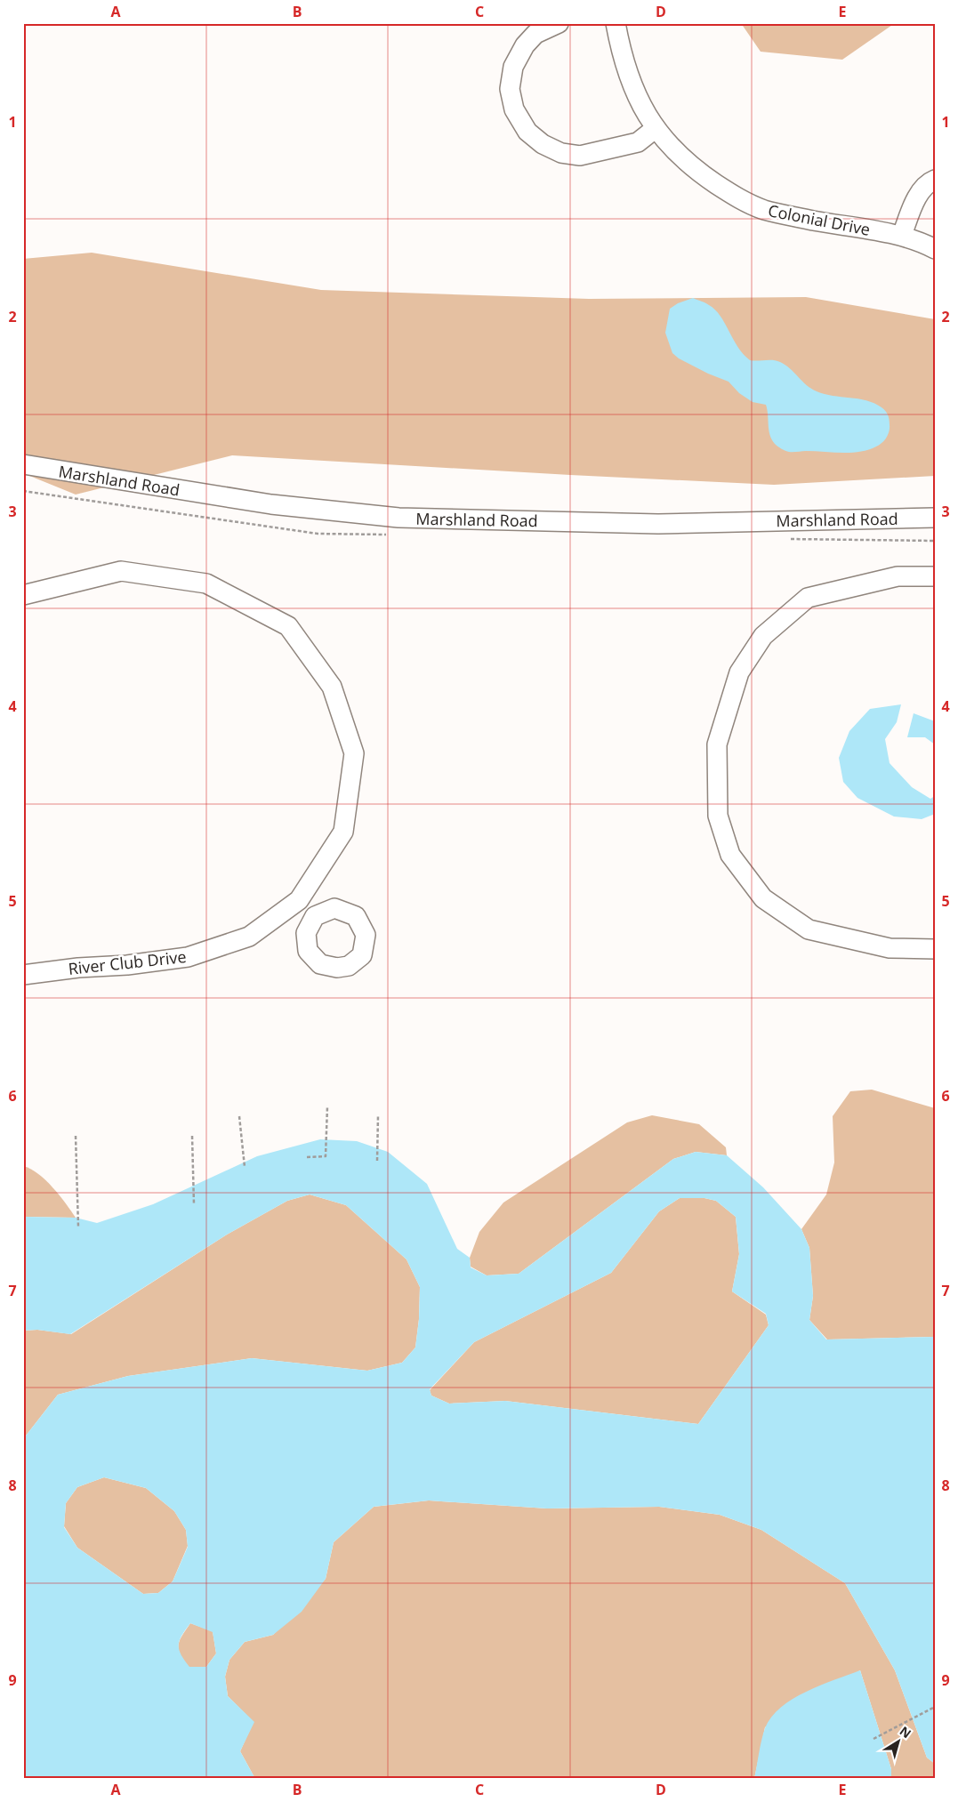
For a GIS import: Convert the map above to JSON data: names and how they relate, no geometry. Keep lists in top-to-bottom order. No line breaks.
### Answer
{"streets":{"street":["Colonial Drive","Marshland Road","River Club Drive"]},"north":"top right","grid":{"columns":["A","B","C","D","E"],"rows":["1","2","3","4","5","6","7","8","9"]}}
